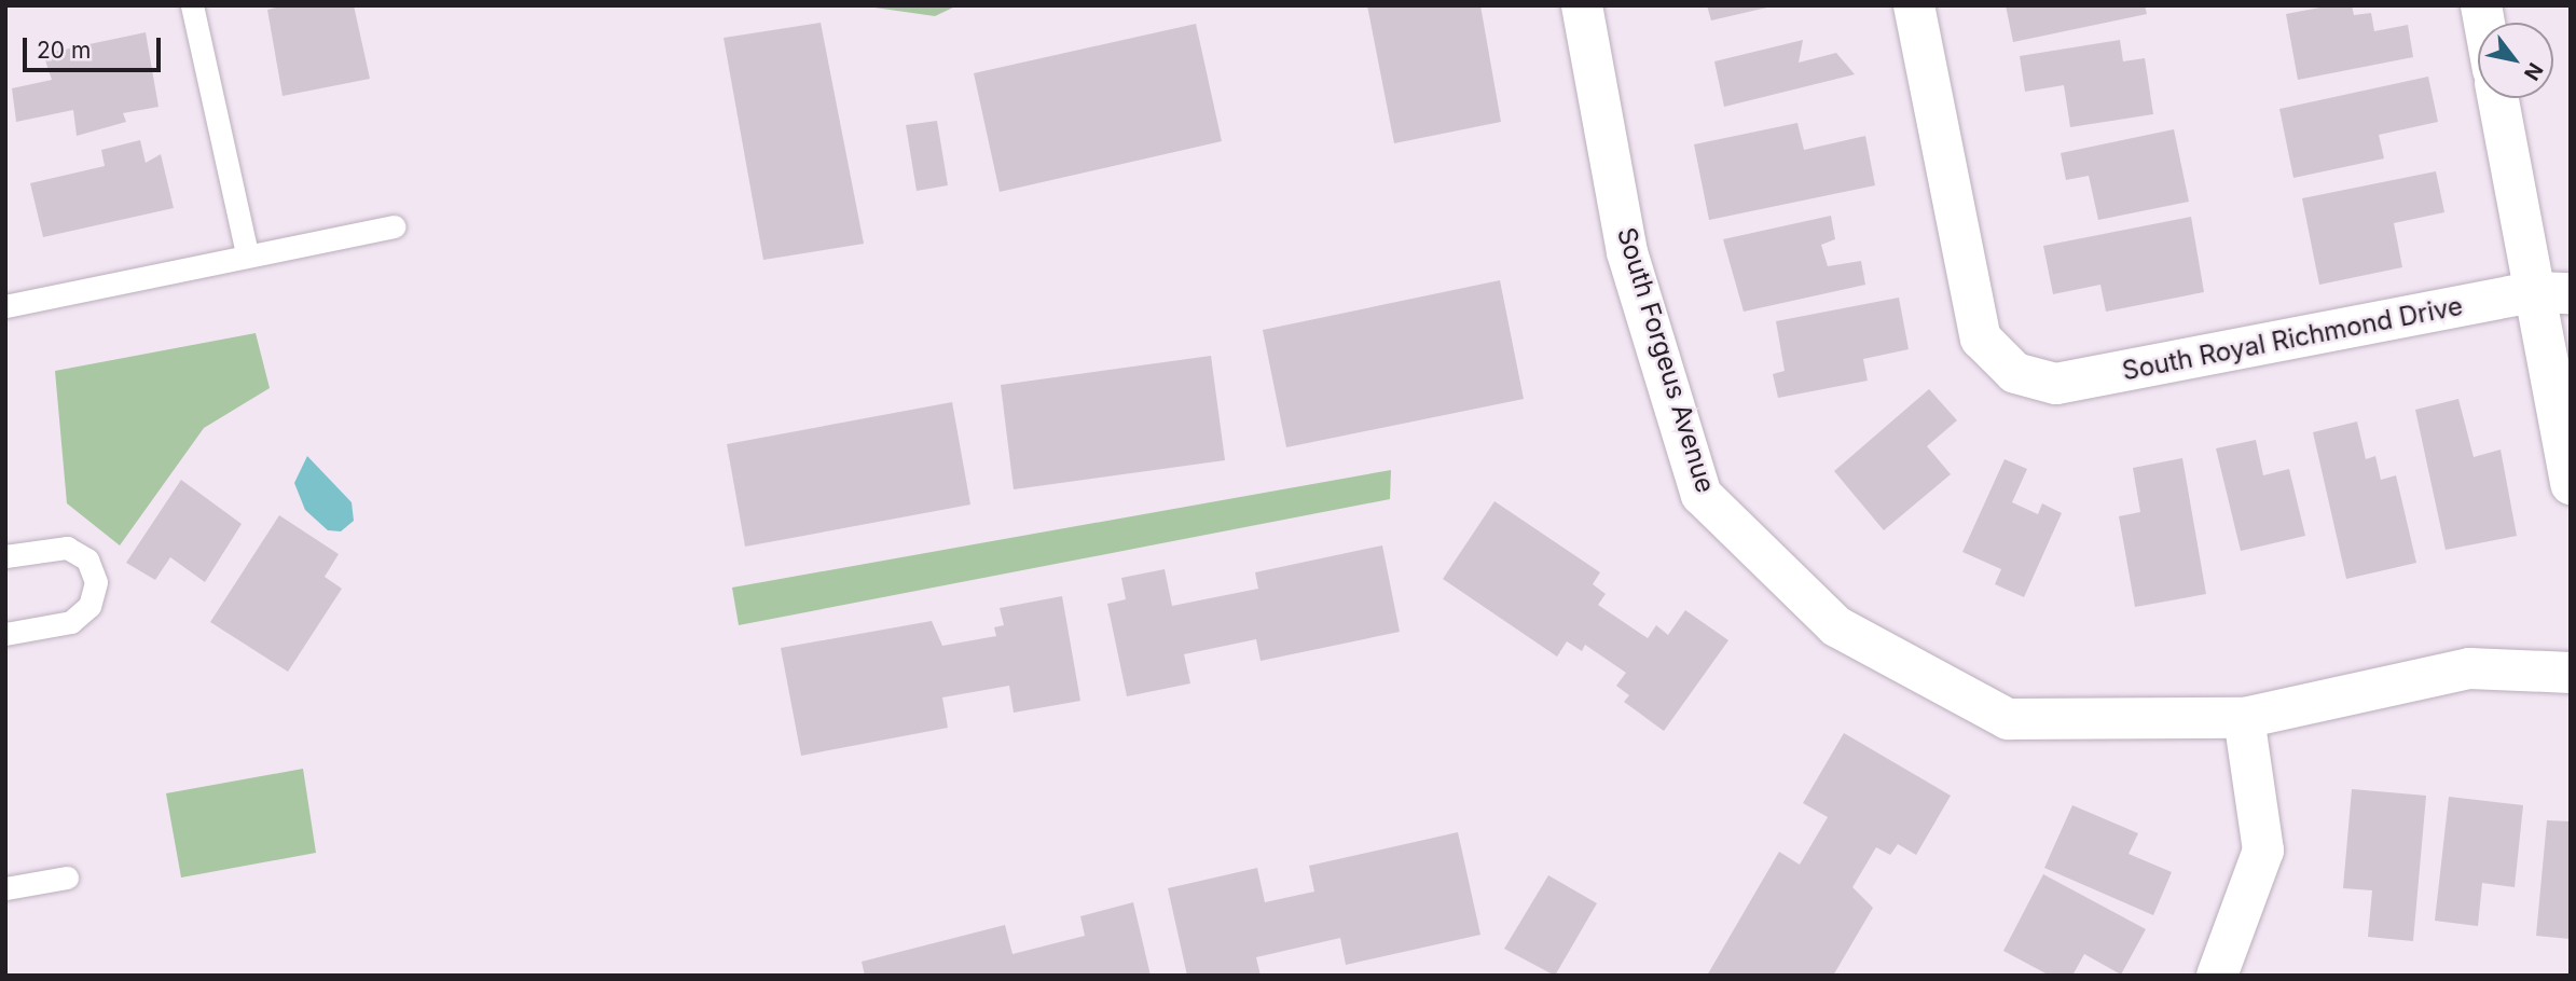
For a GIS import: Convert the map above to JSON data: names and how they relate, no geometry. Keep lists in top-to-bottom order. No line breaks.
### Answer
{"streets":{"street":["South Royal Richmond Drive","South Forgeus Avenue"]},"scale_bar":"20 m","north":"bottom right"}
